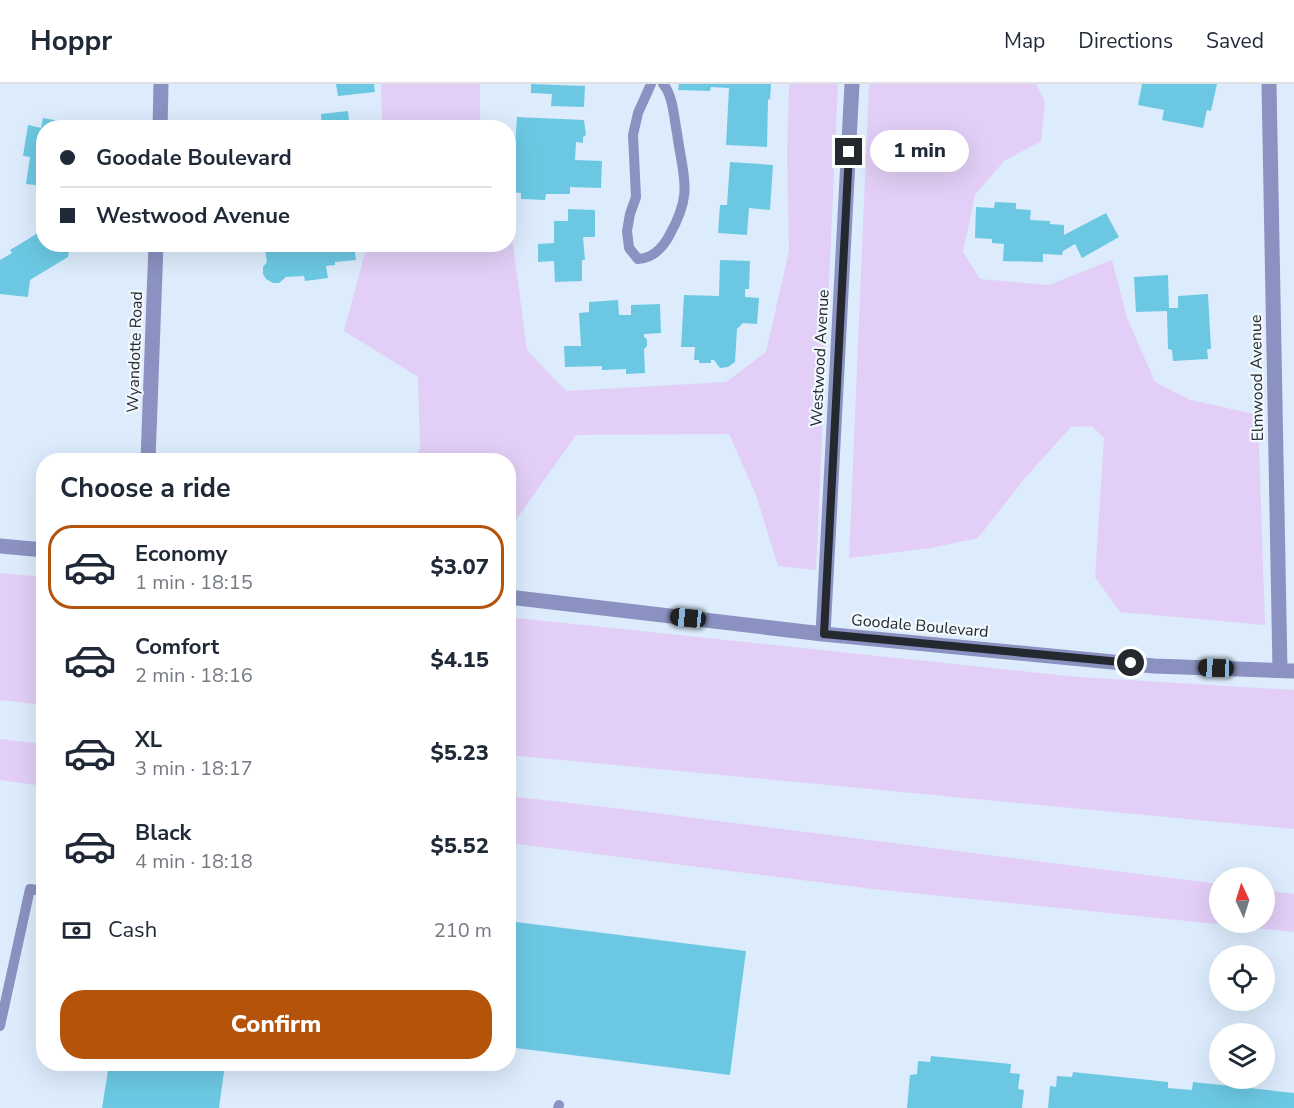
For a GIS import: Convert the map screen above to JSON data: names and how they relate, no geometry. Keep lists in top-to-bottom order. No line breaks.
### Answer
{"streets":{"street":["Wyandotte Road","Westwood Avenue","Elmwood Avenue","Goodale Boulevard"]},"crossings":[["Westwood Avenue","Goodale Boulevard"],["Elmwood Avenue","Goodale Boulevard"]],"north":"top","page":{"header":"Hoppr","nav":["Map","Directions","Saved"],"banner":["Goodale Boulevard","Westwood Avenue"],"bubble":"1 min","heading":"Choose a ride","list":[{"name":"Economy","note":"1 min · 18:15","value":"$3.07"},{"name":"Comfort","note":"2 min · 18:16","value":"$4.15"},{"name":"XL","note":"3 min · 18:17","value":"$5.23"},{"name":"Black","note":"4 min · 18:18","value":"$5.52"}],"pay":["Cash","210 m"],"buttons":"Confirm"}}
